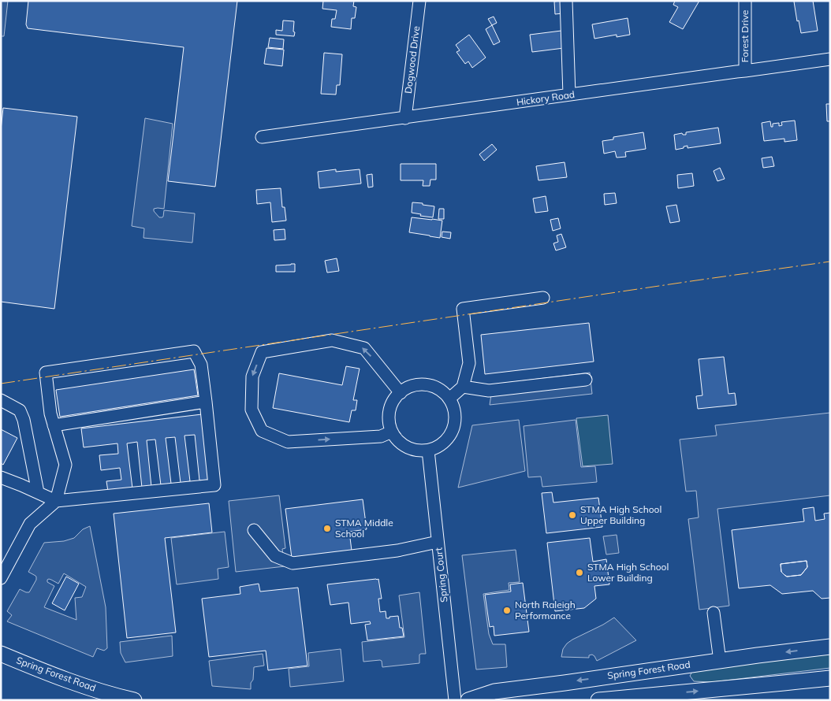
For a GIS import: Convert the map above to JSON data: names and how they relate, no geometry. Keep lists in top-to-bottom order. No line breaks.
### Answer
{"streets":{"main road":["Spring Forest Road"],"street":["Forest Drive","Dogwood Drive","Hickory Road","Spring Court"]},"crossings":[["Forest Drive","Hickory Road"],["Dogwood Drive","Hickory Road"]],"places":["STMA High School Upper Building","STMA Middle School","STMA High School Lower Building","North Raleigh Performance"]}
